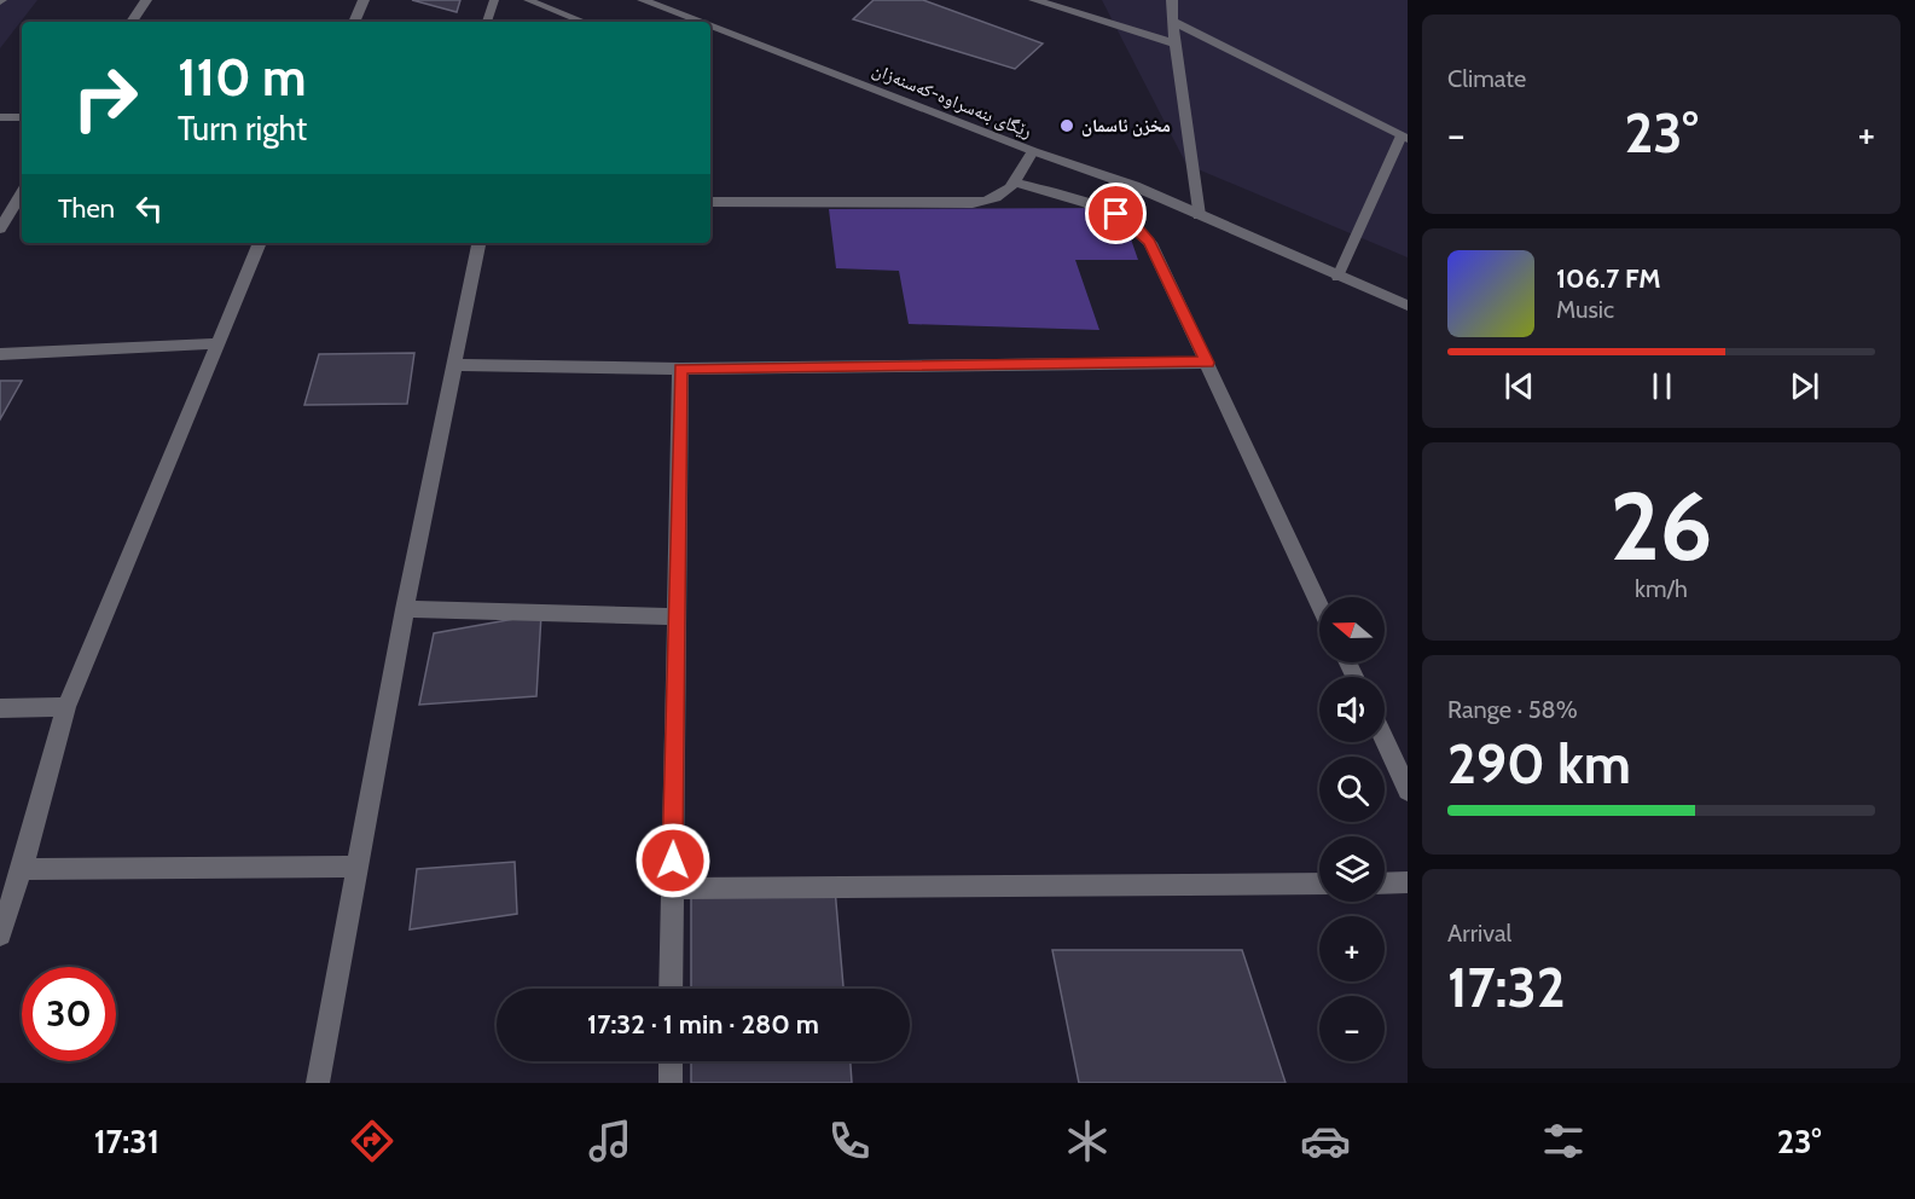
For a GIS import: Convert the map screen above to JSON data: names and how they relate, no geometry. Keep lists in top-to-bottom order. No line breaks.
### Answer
{"streets":{"street":["رێگای بنەسراوە-کەسنەزان"]},"places":["مخزن ئاسمان"],"north":"left","page":{"tile":["Climate",["26","km/h"],["Range · 58%","290 km"],["Arrival","17:32"]],"turn":["110 m","Turn right"],"heat":["−","23°","+"],"then":"Then","song":["106.7 FM","Music"],"map_buttons":["+","−"],"limit":"30","trip":"17:32 · 1 min · 280 m","tabs":["17:31","23°"]}}
